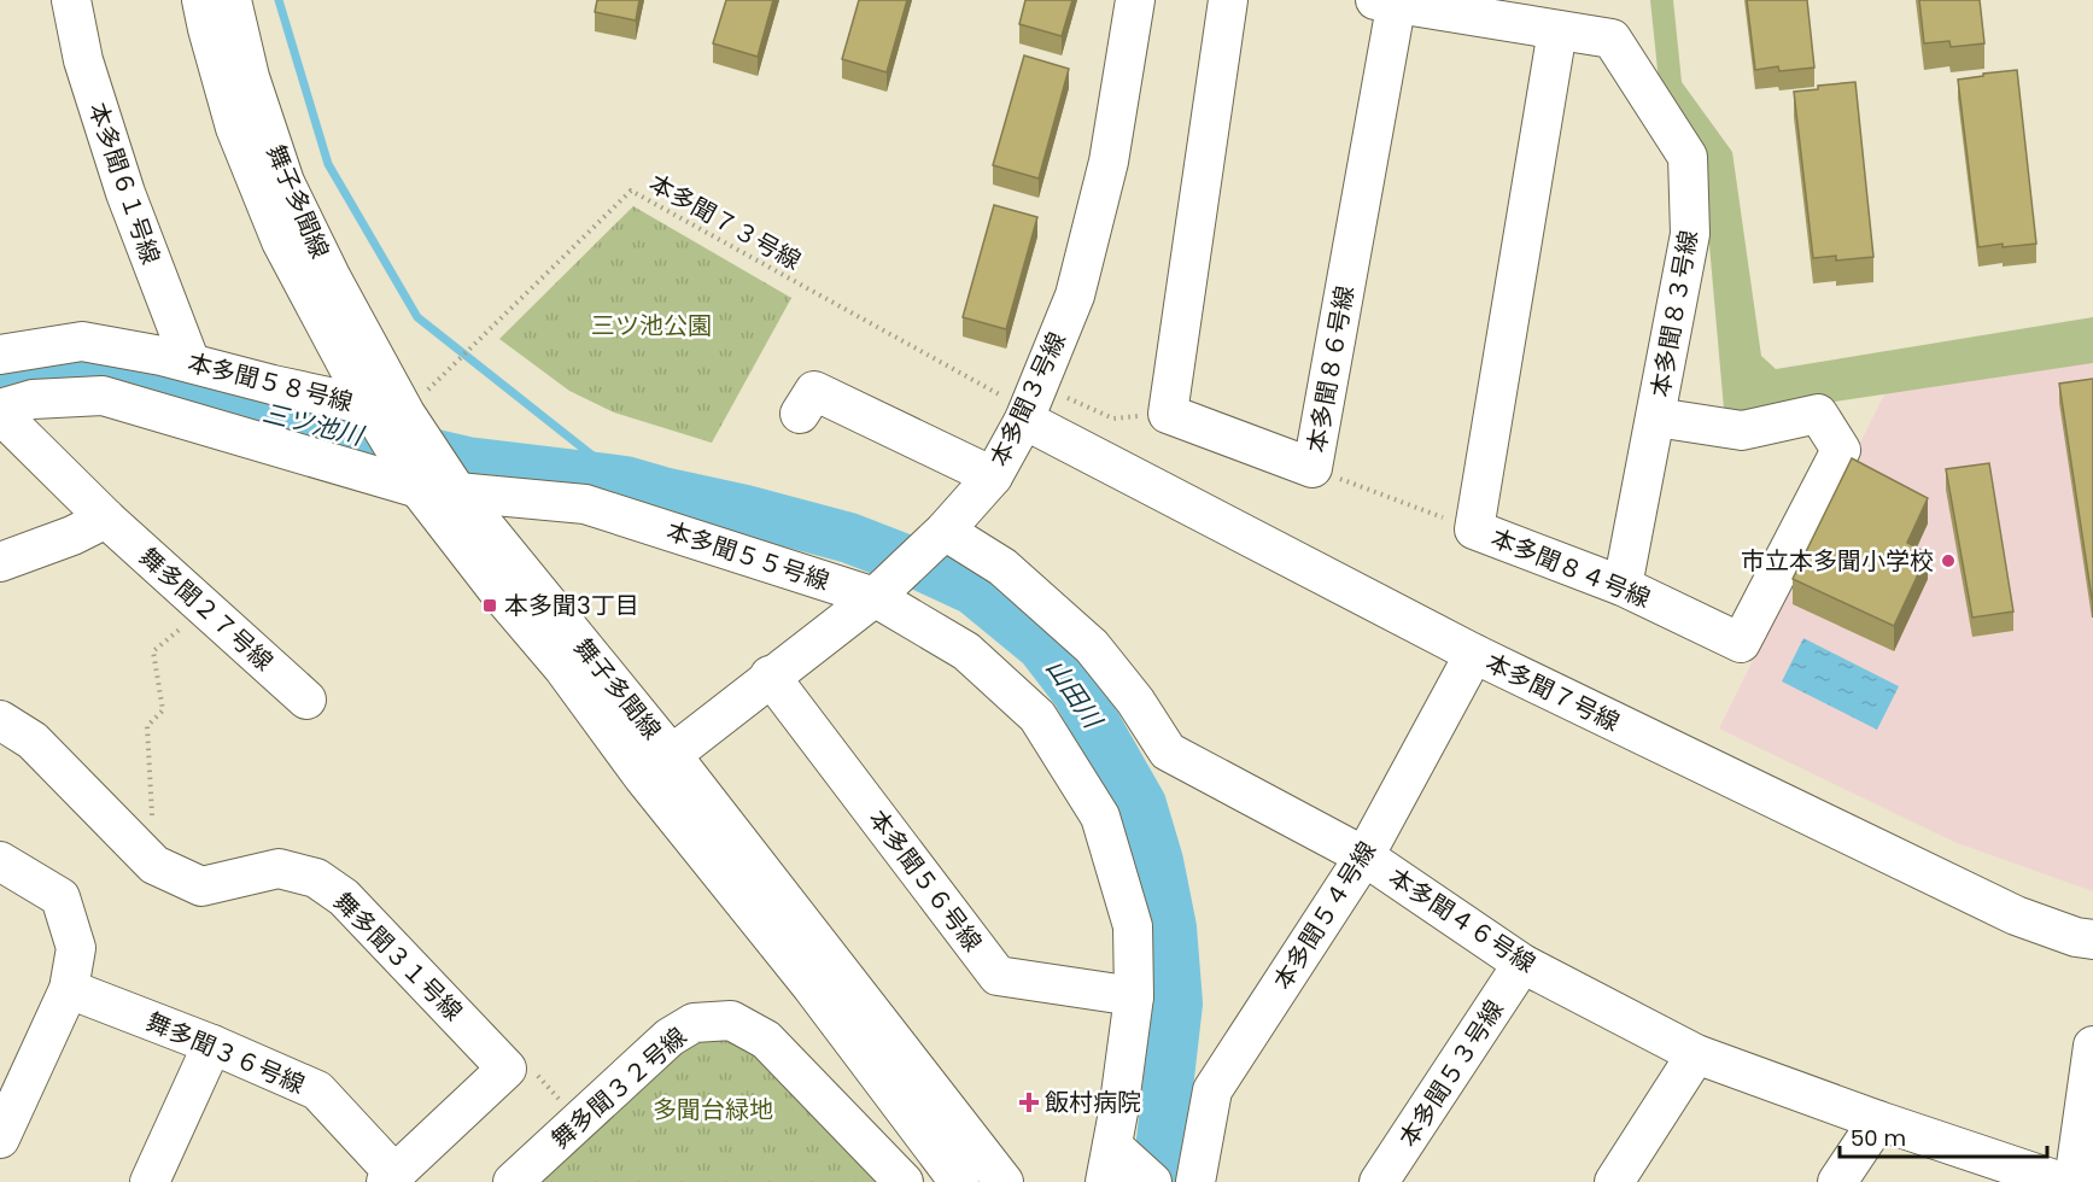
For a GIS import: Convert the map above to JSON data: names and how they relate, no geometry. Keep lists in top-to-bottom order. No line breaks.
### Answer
{"streets":{"street":["本多聞６１号線","舞子多聞線","本多聞８３号線","本多聞８６号線","本多聞５８号線","本多聞３号線","本多聞５５号線","本多聞８４号線","舞多聞２７号線","本多聞７号線","本多聞５６号線","本多聞５４号線","本多聞４６号線","舞多聞３１号線","舞多聞３６号線","本多聞５３号線","舞多聞３２号線"],"path":["本多聞７３号線"]},"crossings":[["本多聞６１号線","本多聞５８号線"],["舞子多聞線","本多聞５８号線"],["舞子多聞線","本多聞３号線"],["舞子多聞線","本多聞５５号線"],["本多聞７３号線","本多聞３号線"],["本多聞７３号線","本多聞７号線"],["本多聞８３号線","本多聞８６号線"],["本多聞８３号線","本多聞８４号線"],["本多聞３号線","本多聞５５号線"],["本多聞３号線","本多聞７号線"],["本多聞３号線","本多聞５６号線"],["本多聞３号線","本多聞４６号線"],["本多聞５５号線","舞多聞２７号線"],["本多聞５５号線","本多聞５６号線"],["本多聞７号線","本多聞５４号線"],["本多聞５４号線","本多聞４６号線"],["本多聞４６号線","本多聞５３号線"],["舞多聞３１号線","舞多聞３６号線"]],"water":["三ツ池川","山田川"],"parks":["三ツ池公園","多聞台緑地"],"places":{"other":["市立本多聞小学校"],"transit":["本多聞3丁目"],"health":["飯村病院"]},"scale_bar":"50 m"}
